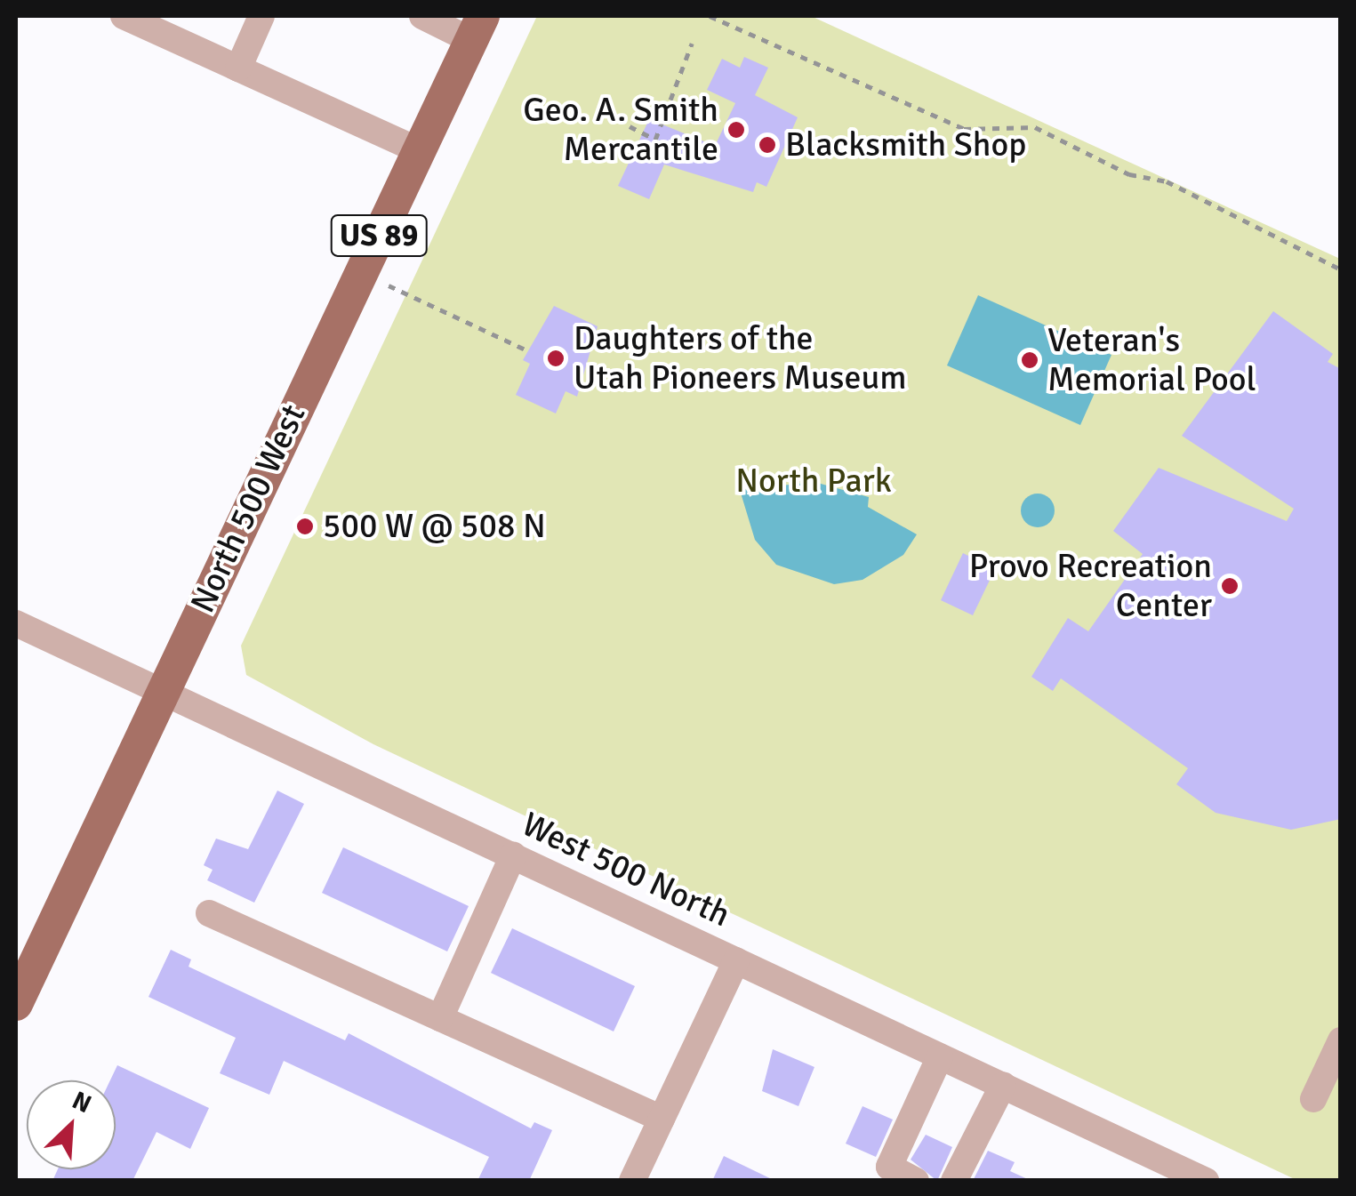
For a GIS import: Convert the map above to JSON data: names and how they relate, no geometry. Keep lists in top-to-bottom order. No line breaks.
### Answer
{"streets":{"main road":["US 89","North 500 West"],"street":["West 500 North"]},"crossings":[["North 500 West","West 500 North"]],"parks":["North Park"],"places":["Geo. A. Smith Mercantile","Blacksmith Shop","Daughters of the Utah Pioneers Museum","Veteran's Memorial Pool","500 W @ 508 N","Provo Recreation Center"],"north":"top right"}
